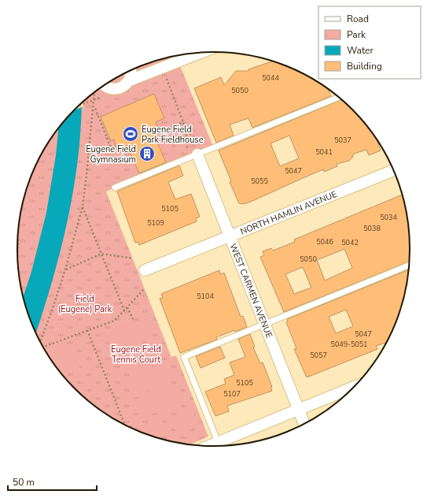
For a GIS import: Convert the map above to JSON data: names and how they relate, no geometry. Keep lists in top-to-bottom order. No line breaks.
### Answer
{"streets":{"street":["NORTH HAMLIN AVENUE","WEST CARMEN AVENUE"]},"crossings":[["NORTH HAMLIN AVENUE","WEST CARMEN AVENUE"]],"parks":["Field (Eugene) Park","Eugene Field Tennis Court"],"places":{"sports":["Eugene Field Park Fieldhouse"],"building":["Eugene Field Gymnasium"]},"house_numbers":["5044","5050","5037","5041","5047","5055","5105","5034","5109","5038","5046","5042","5050","5104","5047","5049-5051","5057","5105","5107"],"legend":["Road","Park","Water","Building"],"scale_bar":"50 m"}
